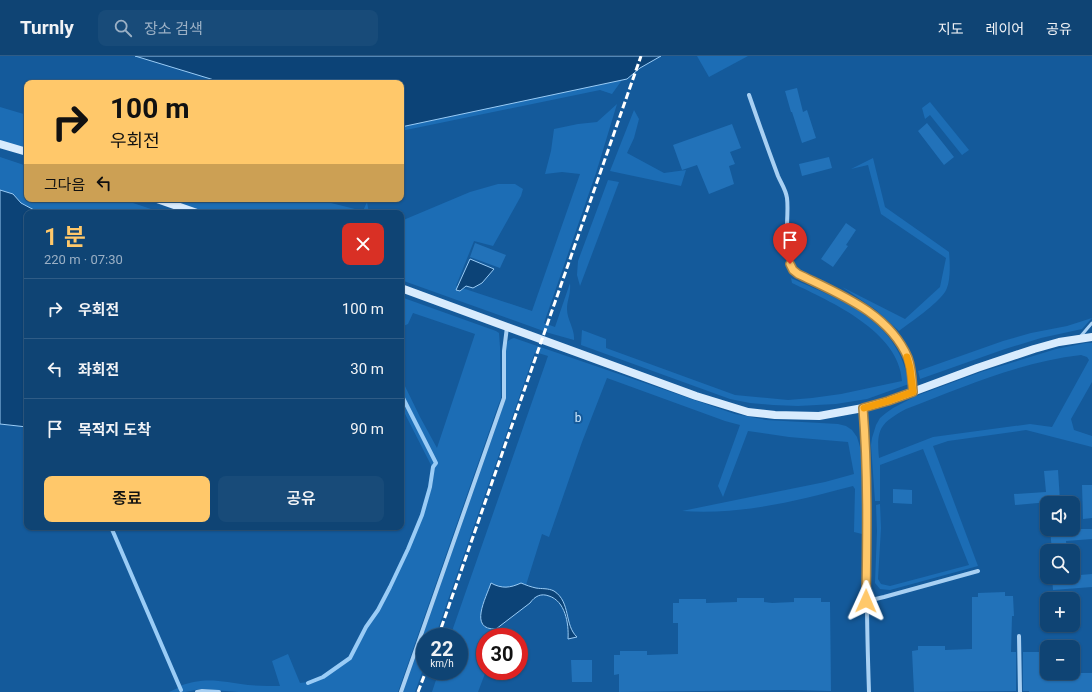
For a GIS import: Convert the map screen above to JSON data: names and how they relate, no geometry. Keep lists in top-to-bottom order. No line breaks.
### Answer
{"parks":["b"],"page":{"header":"Turnly","search":"장소 검색","nav":["지도","레이어","공유"],"turn":["100 m","우회전"],"then":"그다음","heading":["1 분","220 m · 07:30"],"list":[{"name":"우회전","value":"100 m"},{"name":"좌회전","value":"30 m"},{"name":"목적지 도착","value":"90 m"}],"buttons":["종료","공유"],"map_buttons":["+","−"],"speed":"22 km/h","limit":"30"}}
